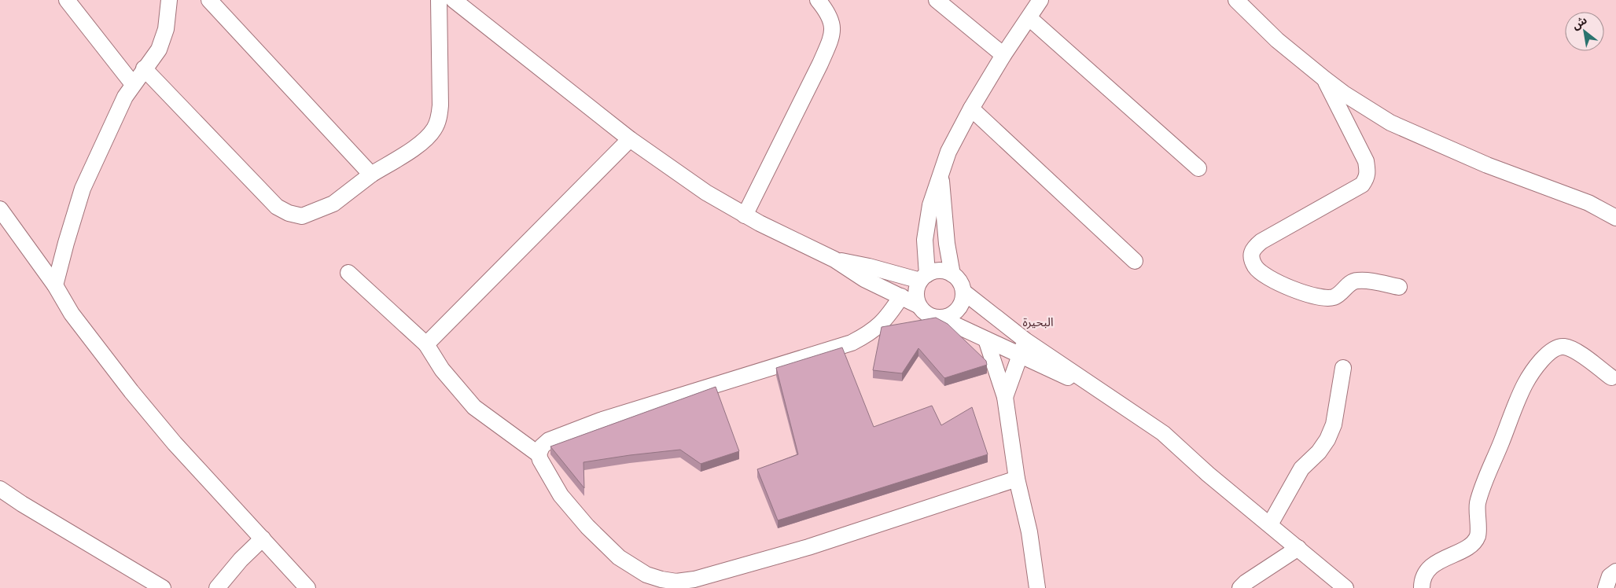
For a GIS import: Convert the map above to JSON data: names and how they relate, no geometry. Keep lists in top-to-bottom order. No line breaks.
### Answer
{"districts":["البحيرة"],"north":"top left"}
